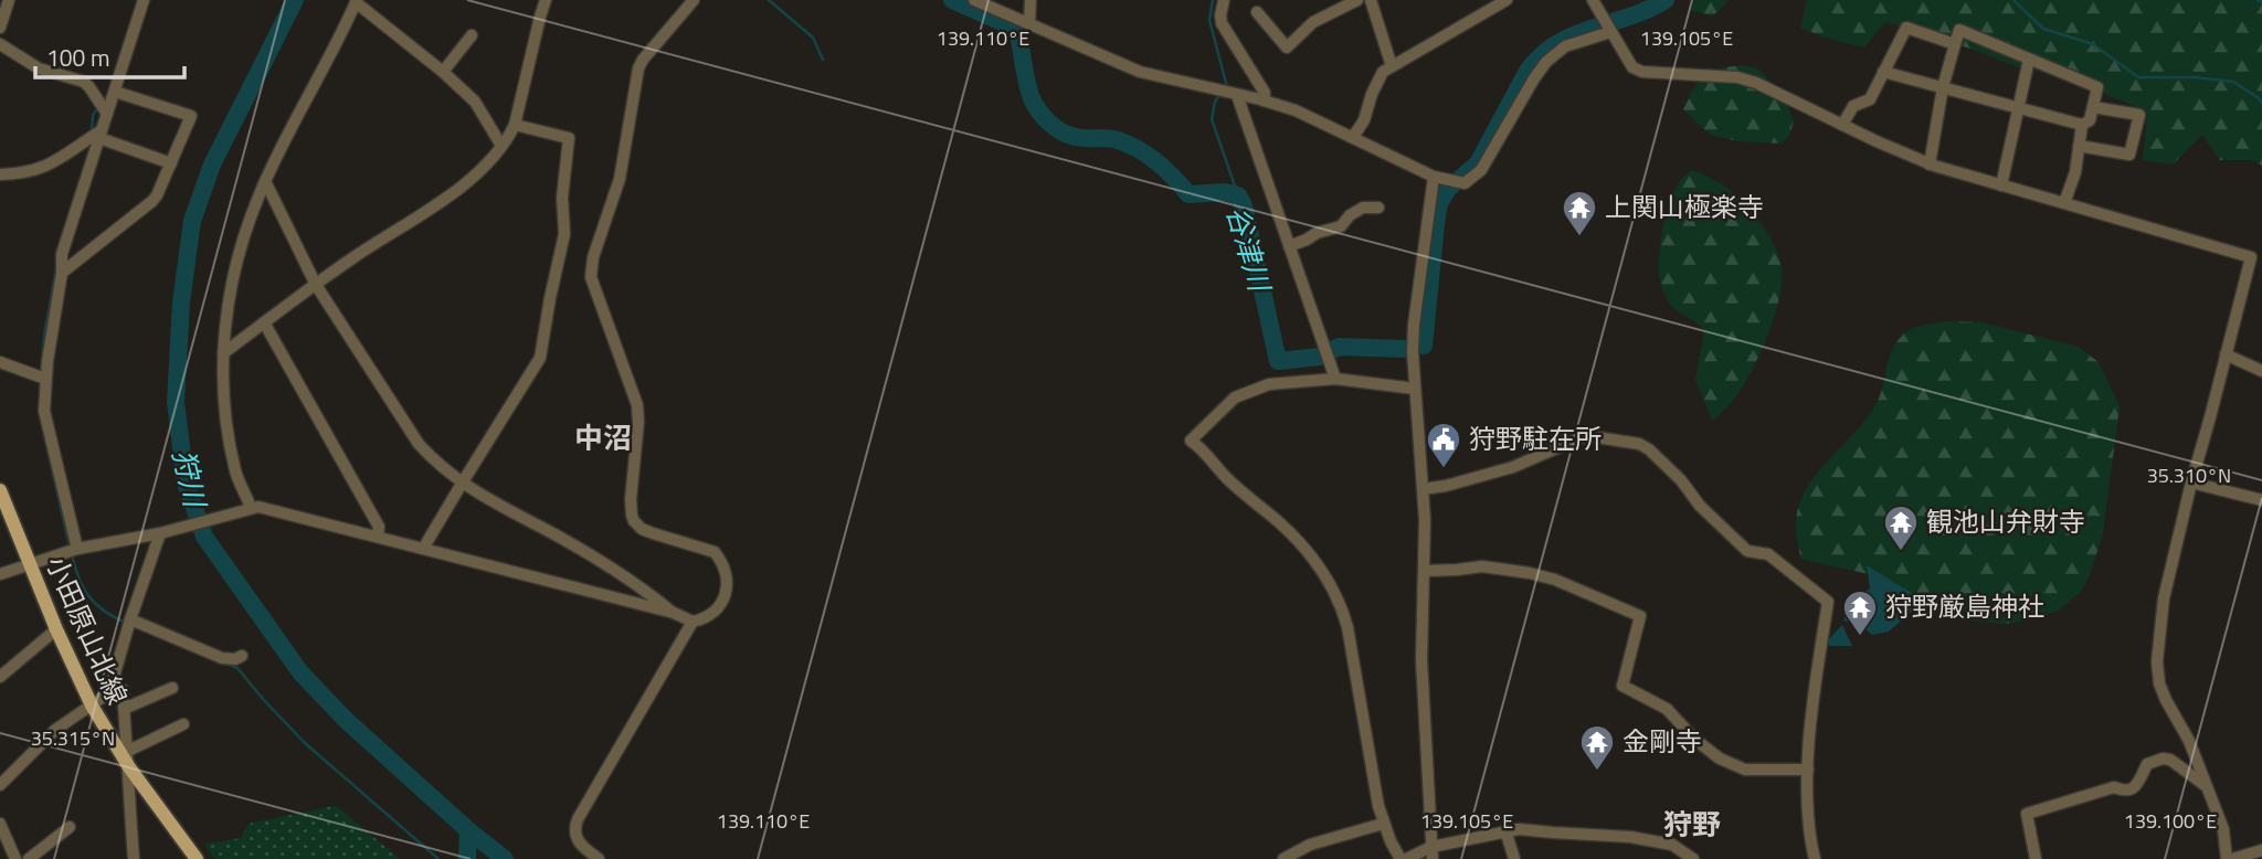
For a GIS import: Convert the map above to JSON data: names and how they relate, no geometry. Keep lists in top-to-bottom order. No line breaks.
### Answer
{"streets":{"main road":["小田原山北線"]},"districts":["中沼","狩野"],"water":["谷津川","狩川"],"places":{"temple":["上関山極楽寺","観池山弁財寺","狩野厳島神社","金剛寺"],"public building":["狩野駐在所"]},"scale_bar":"100 m","coordinates":["139.110°E","139.105°E","35.310°N","35.315°N","139.100°E"]}
